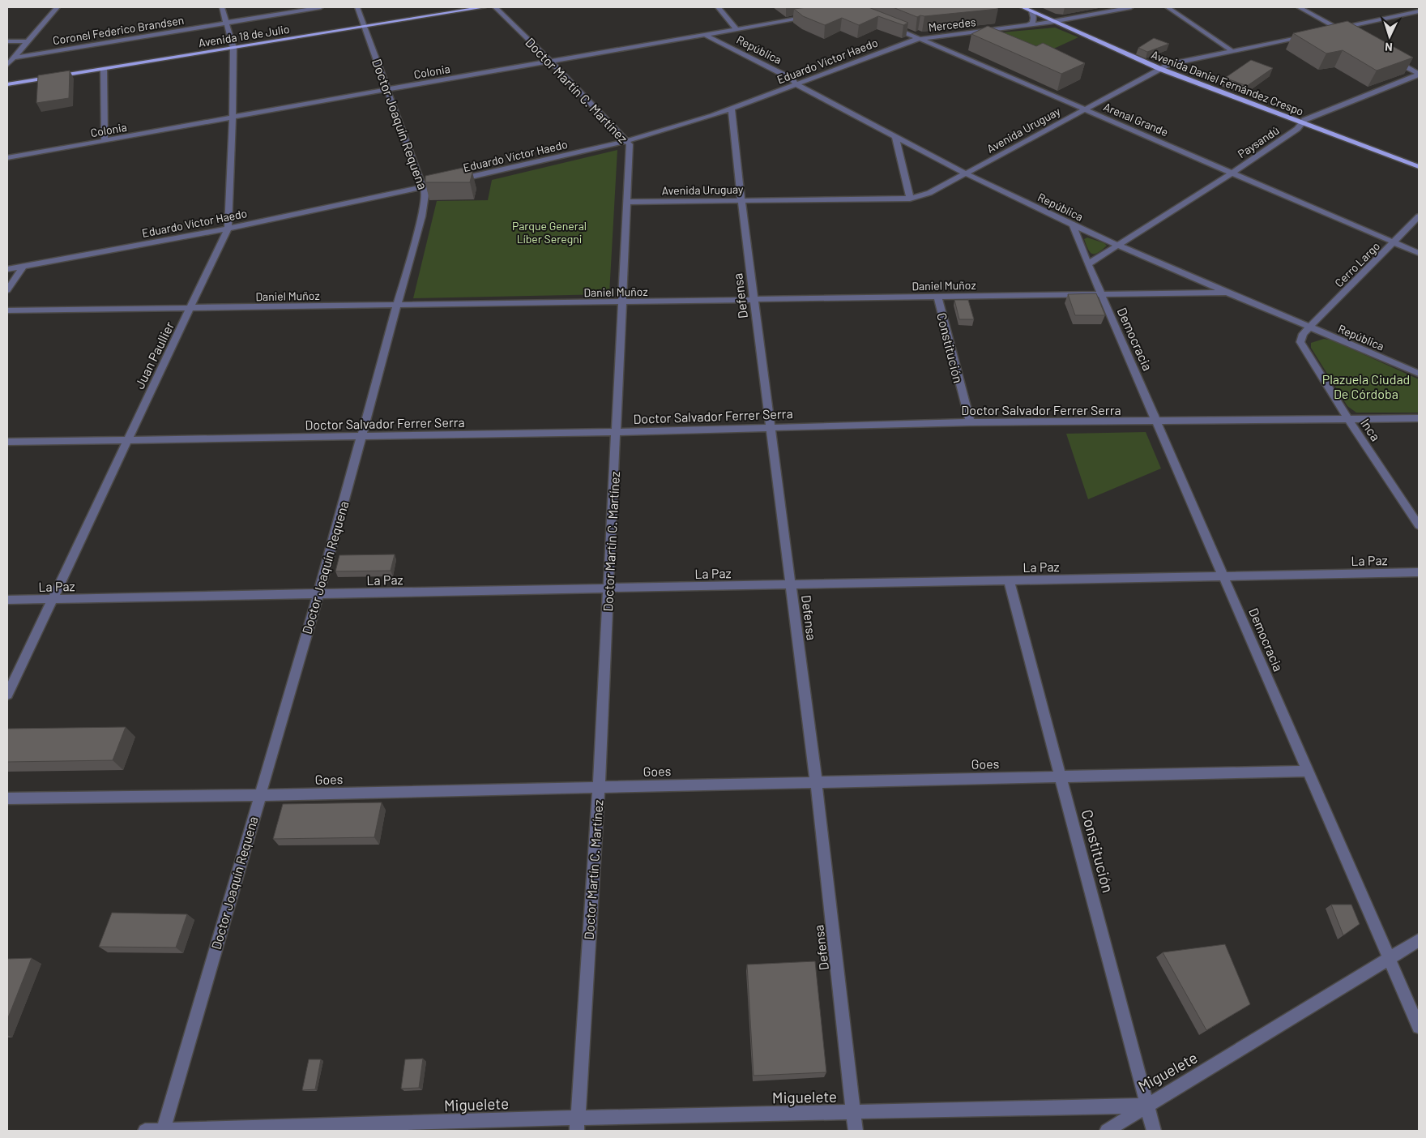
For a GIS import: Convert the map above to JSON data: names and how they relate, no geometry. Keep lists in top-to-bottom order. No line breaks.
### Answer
{"streets":{"main road":["Avenida 18 de Julio","Avenida Daniel Fernández Crespo"],"street":["Mercedes","Coronel Federico Brandsen","República","Eduardo Víctor Haedo","Colonia","Doctor Martín C. Martínez","Arenal Grande","Doctor Joaquín Requena","Avenida Uruguay","Paysandú","Cerro Largo","Daniel Muñoz","Defensa","Democracia","Constitución","Juan Paullier","Doctor Salvador Ferrer Serra","Inca","La Paz","Goes","Miguelete"]},"crossings":[["Mercedes","Eduardo Víctor Haedo"],["Mercedes","Avenida Daniel Fernández Crespo"],["Mercedes","Arenal Grande"],["Coronel Federico Brandsen","Juan Paullier"],["Avenida 18 de Julio","Doctor Joaquín Requena"],["Avenida 18 de Julio","Juan Paullier"],["República","Eduardo Víctor Haedo"],["República","Colonia"],["República","Avenida Uruguay"],["República","Paysandú"],["República","Cerro Largo"],["República","Daniel Muñoz"],["República","Democracia"],["República","Inca"],["Eduardo Víctor Haedo","Doctor Martín C. Martínez"],["Eduardo Víctor Haedo","Arenal Grande"],["Eduardo Víctor Haedo","Doctor Joaquín Requena"],["Eduardo Víctor Haedo","Defensa"],["Eduardo Víctor Haedo","Juan Paullier"],["Colonia","Doctor Martín C. Martínez"],["Colonia","Doctor Joaquín Requena"],["Colonia","Juan Paullier"],["Avenida Daniel Fernández Crespo","Avenida Uruguay"],["Avenida Daniel Fernández Crespo","Paysandú"],["Doctor Martín C. Martínez","Avenida Uruguay"],["Doctor Martín C. Martínez","Daniel Muñoz"],["Doctor Martín C. Martínez","Doctor Salvador Ferrer Serra"],["Doctor Martín C. Martínez","La Paz"],["Doctor Martín C. Martínez","Goes"],["Doctor Martín C. Martínez","Miguelete"],["Arenal Grande","Avenida Uruguay"],["Arenal Grande","Paysandú"],["Arenal Grande","Cerro Largo"],["Doctor Joaquín Requena","Daniel Muñoz"],["Doctor Joaquín Requena","Doctor Salvador Ferrer Serra"],["Doctor Joaquín Requena","La Paz"],["Doctor Joaquín Requena","Goes"],["Doctor Joaquín Requena","Miguelete"],["Avenida Uruguay","Defensa"],["Cerro Largo","Inca"],["Daniel Muñoz","Defensa"],["Daniel Muñoz","Democracia"],["Daniel Muñoz","Constitución"],["Daniel Muñoz","Juan Paullier"],["Defensa","Doctor Salvador Ferrer Serra"],["Defensa","La Paz"],["Defensa","Goes"],["Defensa","Miguelete"],["Democracia","Doctor Salvador Ferrer Serra"],["Democracia","La Paz"],["Democracia","Goes"],["Democracia","Miguelete"],["Constitución","Doctor Salvador Ferrer Serra"],["Constitución","La Paz"],["Constitución","Goes"],["Constitución","Miguelete"],["Juan Paullier","Doctor Salvador Ferrer Serra"],["Juan Paullier","La Paz"],["Doctor Salvador Ferrer Serra","Inca"]],"parks":["Parque General Líber Seregni","Plazuela Ciudad De Córdoba"],"north":"bottom"}
